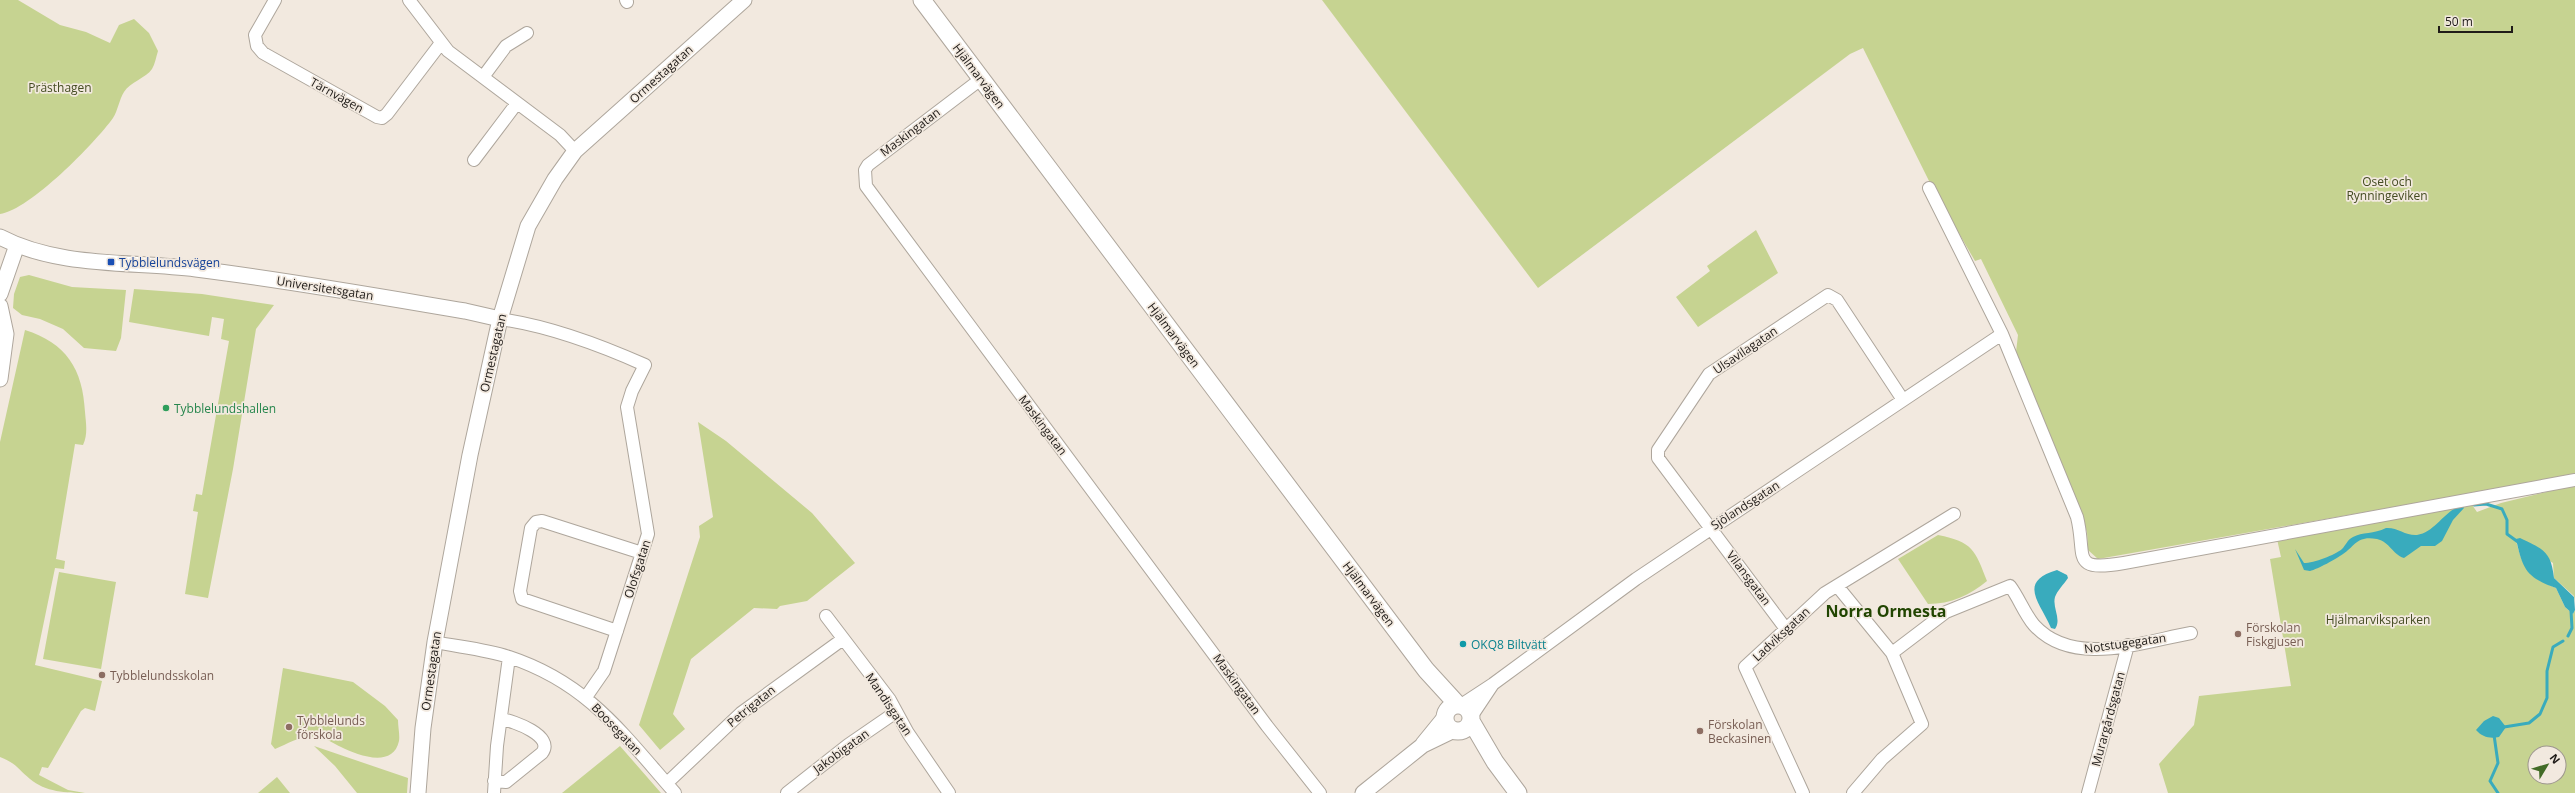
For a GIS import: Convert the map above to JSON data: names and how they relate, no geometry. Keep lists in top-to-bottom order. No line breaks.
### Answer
{"streets":{"main road":["Hjälmarvägen"],"street":["Ormestagatan","Tärnvägen","Maskingatan","Universitetsgatan","Ulsavilagatan","Sjölandsgatan","Olofsgatan","Vilansgatan","Ladviksgatan","Notstugegatan","Mandisgatan","Petrigatan","Murargårdsgatan","Boosegatan","Jakobigatan"]},"crossings":[["Ormestagatan","Universitetsgatan"],["Ormestagatan","Boosegatan"],["Hjälmarvägen","Maskingatan"],["Hjälmarvägen","Sjölandsgatan"],["Universitetsgatan","Olofsgatan"],["Ulsavilagatan","Sjölandsgatan"],["Ulsavilagatan","Vilansgatan"],["Sjölandsgatan","Vilansgatan"],["Olofsgatan","Boosegatan"],["Vilansgatan","Ladviksgatan"],["Notstugegatan","Murargårdsgatan"],["Mandisgatan","Petrigatan"],["Mandisgatan","Jakobigatan"],["Petrigatan","Boosegatan"]],"districts":["Norra Ormesta"],"parks":["Prästhagen","Oset och Rynningeviken","Hjälmarviksparken"],"places":{"transit":["Tybblelundsvägen"],"other":["Tybblelundshallen","Förskolan Fiskgjusen","OKQ8 Biltvätt","Tybblelundsskolan","Tybblelunds förskola","Förskolan Beckasinen"]},"scale_bar":"50 m","north":"top right"}
